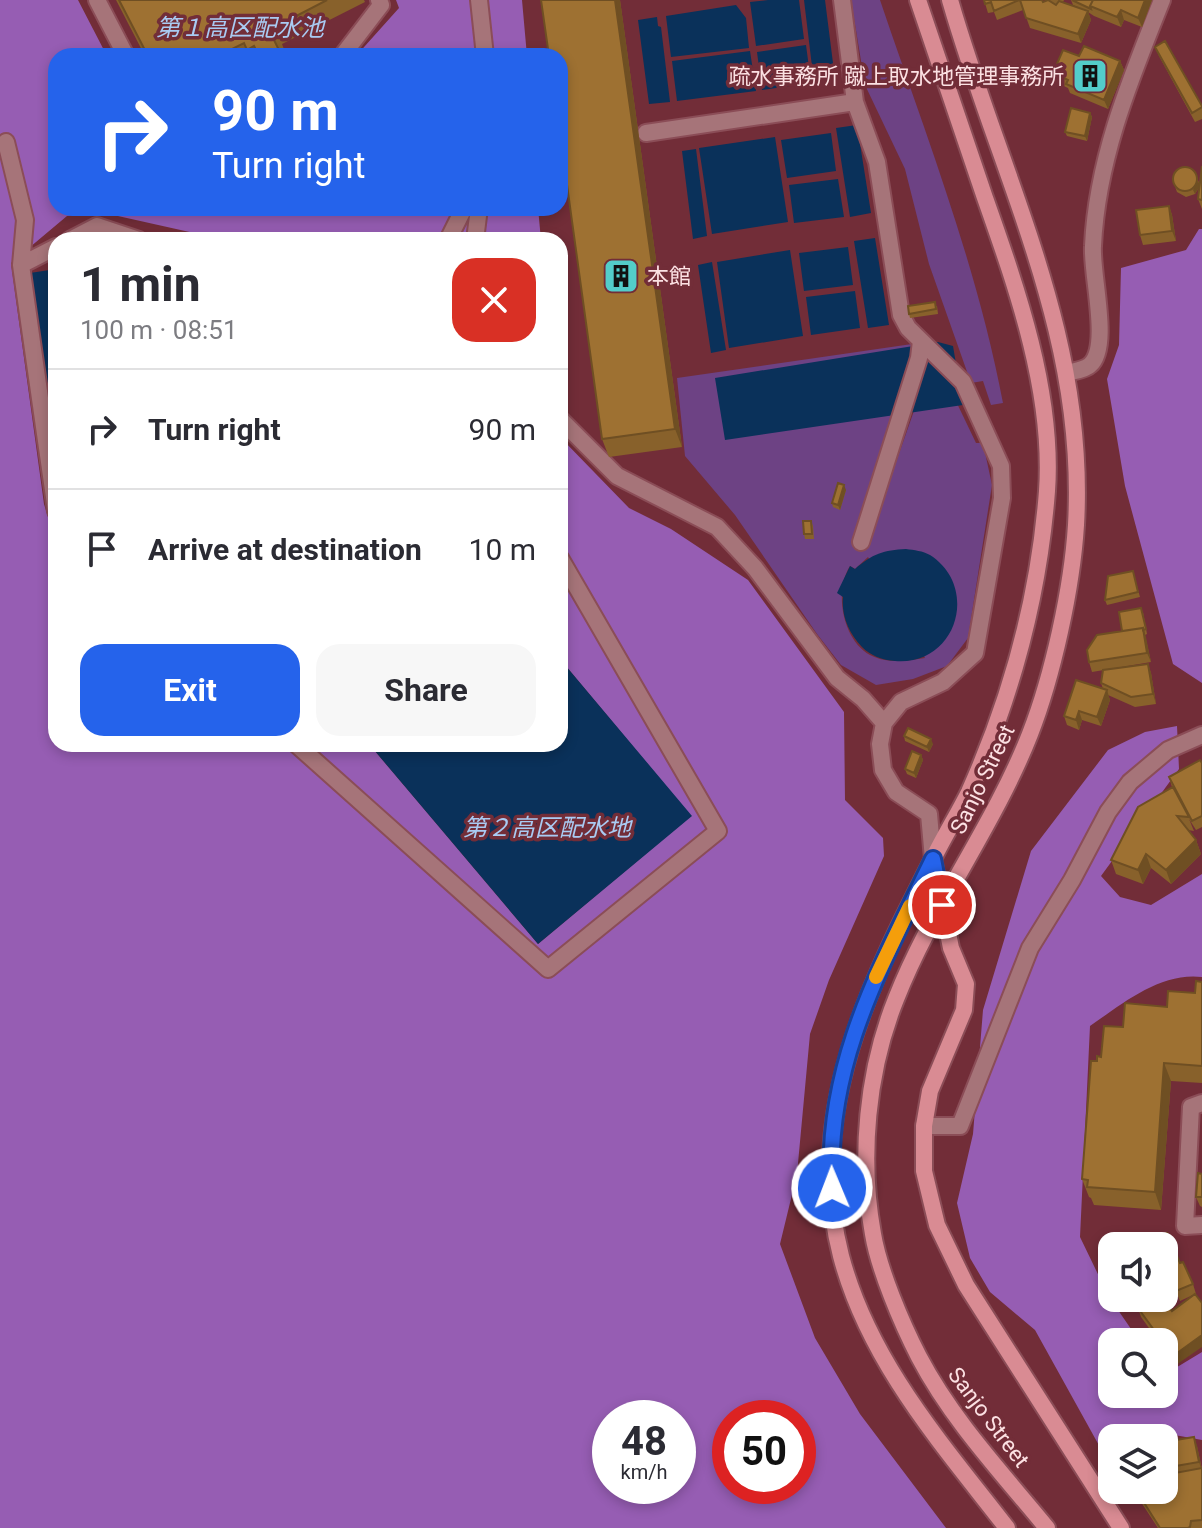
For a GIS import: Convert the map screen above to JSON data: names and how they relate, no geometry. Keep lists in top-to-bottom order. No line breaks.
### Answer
{"streets":{"main road":["Sanjo Street"]},"water":["第１高区配水池","第２高区配水地"],"places":{"building":["疏水事務所 蹴上取水地管理事務所","本館"]},"page":{"turn":["90 m","Turn right"],"heading":["1 min","100 m · 08:51"],"list":[{"name":"Turn right","value":"90 m"},{"name":"Arrive at destination","value":"10 m"}],"buttons":["Exit","Share"],"speed":"48 km/h","limit":"50"}}
